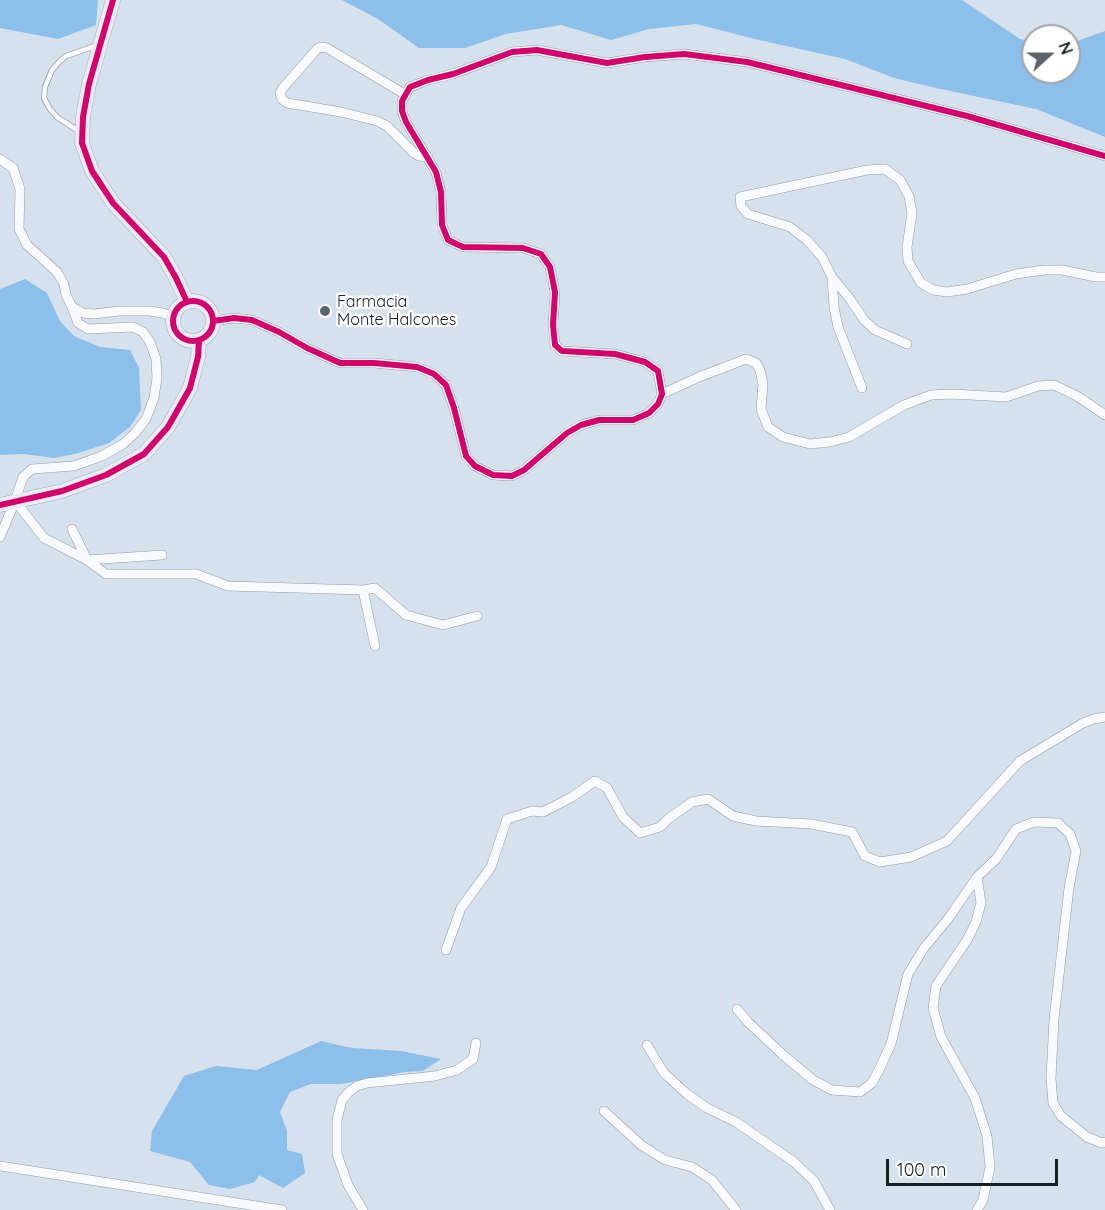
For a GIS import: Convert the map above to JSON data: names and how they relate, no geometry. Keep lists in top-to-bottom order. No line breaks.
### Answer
{"places":["Farmacia Monte Halcones"],"scale_bar":"100 m","north":"right"}
